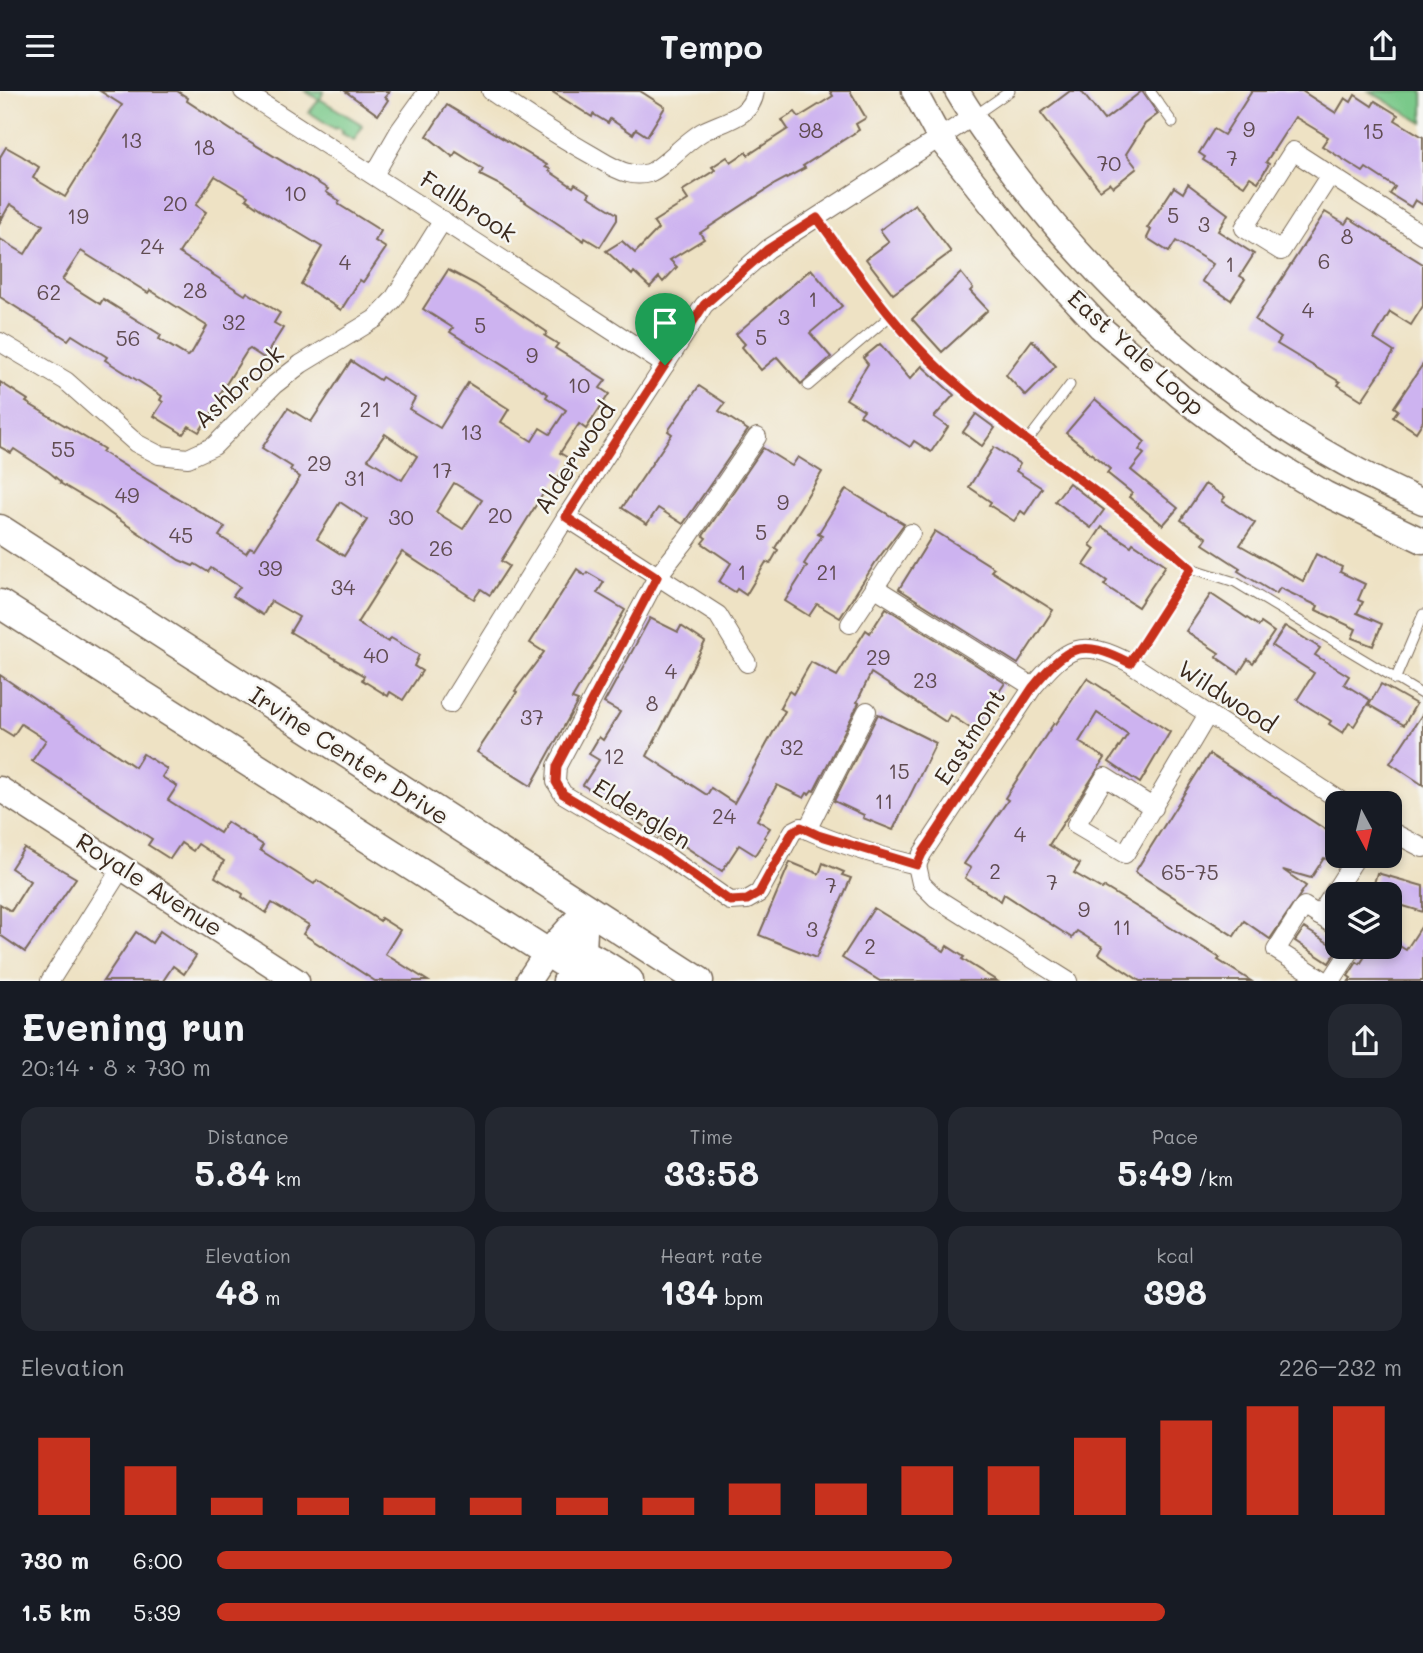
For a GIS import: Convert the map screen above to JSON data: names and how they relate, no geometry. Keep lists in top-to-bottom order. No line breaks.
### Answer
{"streets":{"main road":["East Yale Loop","Irvine Center Drive","Royale Avenue"],"street":["Fallbrook","Ashbrook","Alderwood","Wildwood","Eastmont","Elderglen"]},"crossings":[["Fallbrook","Ashbrook"],["Fallbrook","Alderwood"],["East Yale Loop","Alderwood"],["Wildwood","Eastmont"]],"house_numbers":["9","98","15","13","18","7","70","10","20","5","19","3","8","24","6","4","1","28","62","1","4","3","32","5","5","56","9","10","21","13","55","29","17","31","49","9","20","30","5","45","26","39","1","21","34","40","29","4","23","8","37","32","12","15","11","24","4","2","65-75","7","7","9","11","3","2"],"north":"bottom","page":{"header":"Tempo","heading":["Evening run","20:14 · 8 × 730 m"],"stats":[["Distance","5.84 km"],["Time","33:58"],["Pace","5:49 /km"],["Elevation","48 m"],["Heart rate","134 bpm"],["kcal","398"]],"chart":["Elevation","226–232 m"],"list":[{"name":"730 m","note":"6:00"},{"name":"1.5 km","note":"5:39"}]}}
